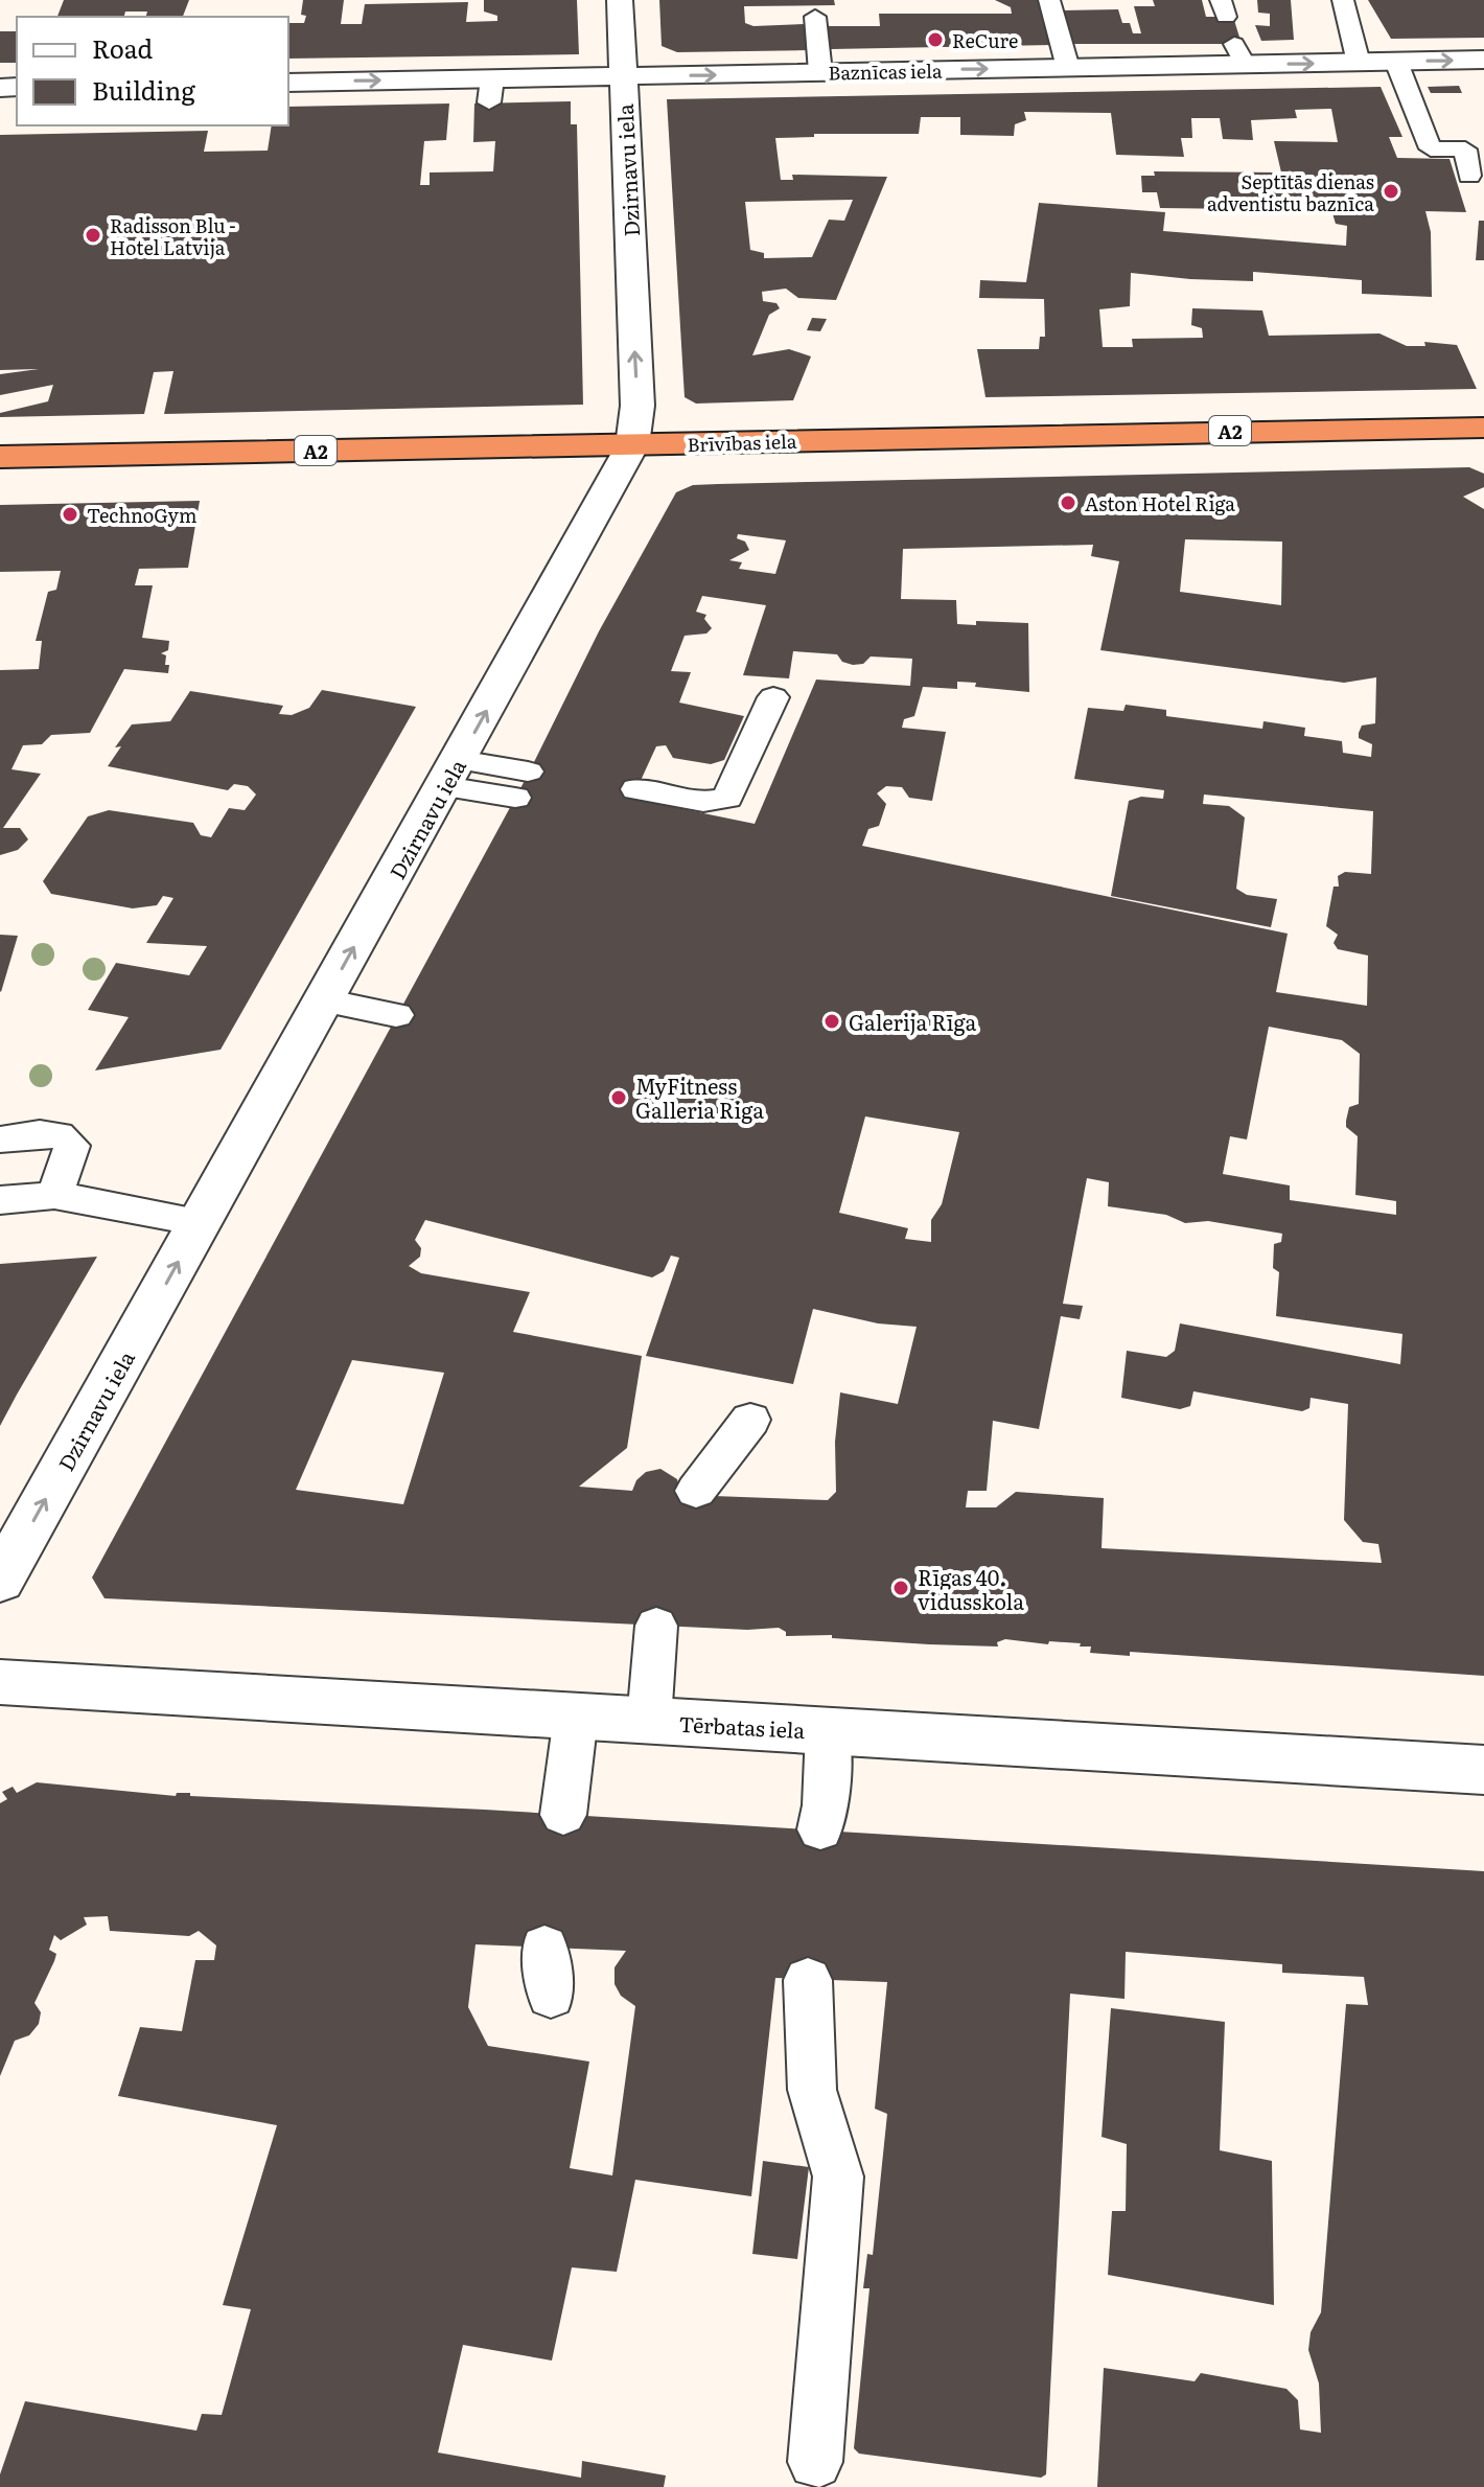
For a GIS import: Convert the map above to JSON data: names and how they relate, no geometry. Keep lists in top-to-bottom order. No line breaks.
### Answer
{"streets":{"highway":["A2","Brīvības iela"],"street":["Baznīcas iela","Dzirnavu iela","Tērbatas iela"]},"crossings":[["Baznīcas iela","Dzirnavu iela"],["Dzirnavu iela","Brīvības iela"]],"one_way":["Baznīcas iela","Dzirnavu iela"],"places":["ReCure","Septītās dienas adventistu baznīca","Radisson Blu - Hotel Latvija","Aston Hotel Riga","TechnoGym","Galerija Rīga","MyFitness Galleria Riga","Rīgas 40. vidusskola"],"legend":["Road","Building"]}
